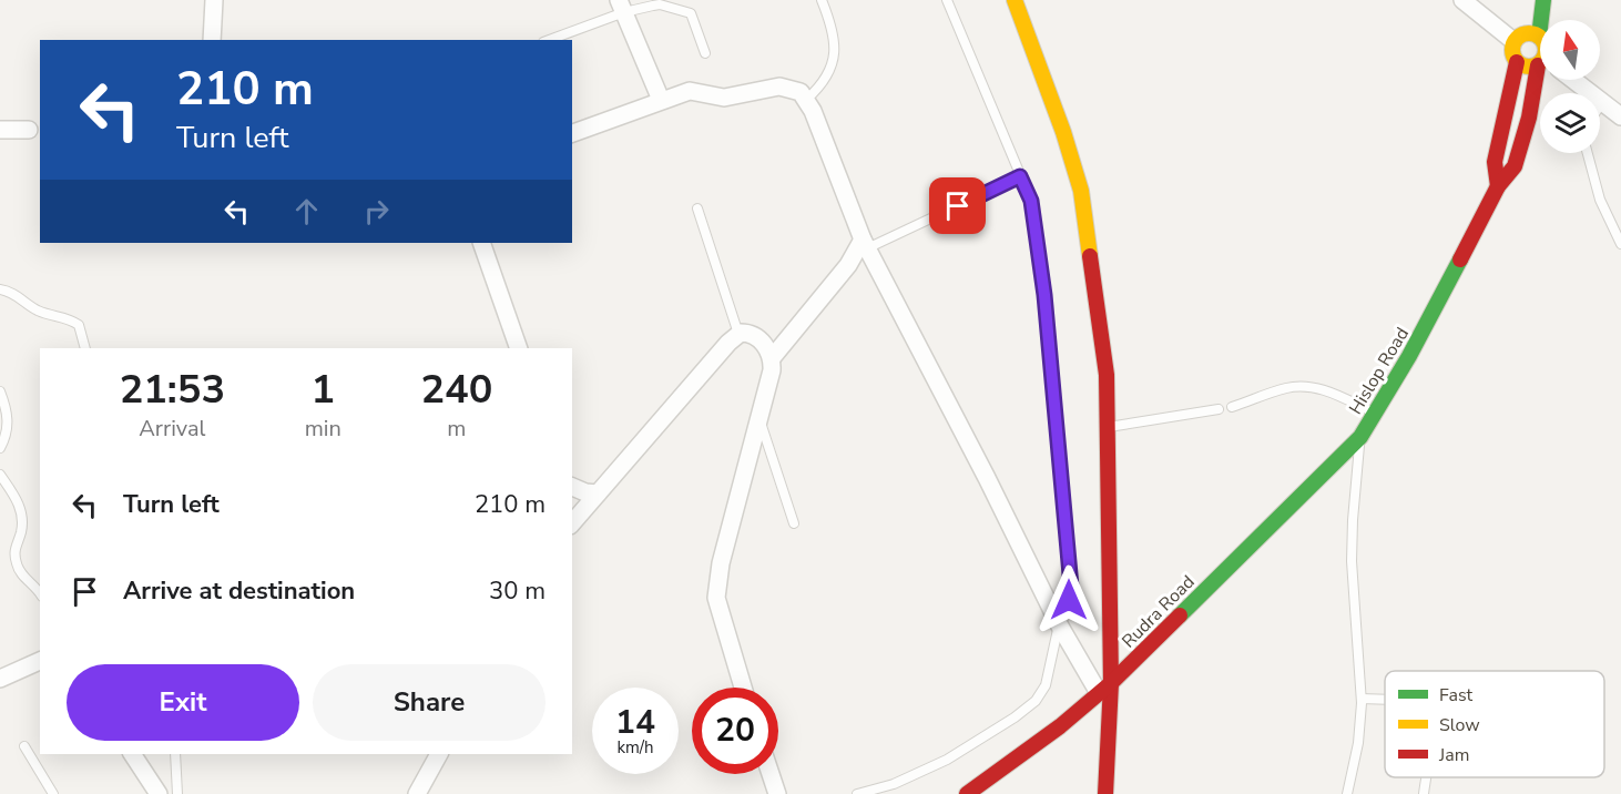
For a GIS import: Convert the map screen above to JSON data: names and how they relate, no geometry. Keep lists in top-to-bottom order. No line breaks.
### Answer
{"streets":{"street":["Hislop Road","Rudra Road"]},"crossings":[["Hislop Road","Rudra Road"]],"legend":["Fast","Slow","Jam"],"north":"top","page":{"turn":["210 m","Turn left"],"eta":["21:53","Arrival","1","min","240","m"],"list":[{"name":"Turn left","value":"210 m"},{"name":"Arrive at destination","value":"30 m"}],"buttons":["Exit","Share"],"speed":"14 km/h","limit":"20"}}
